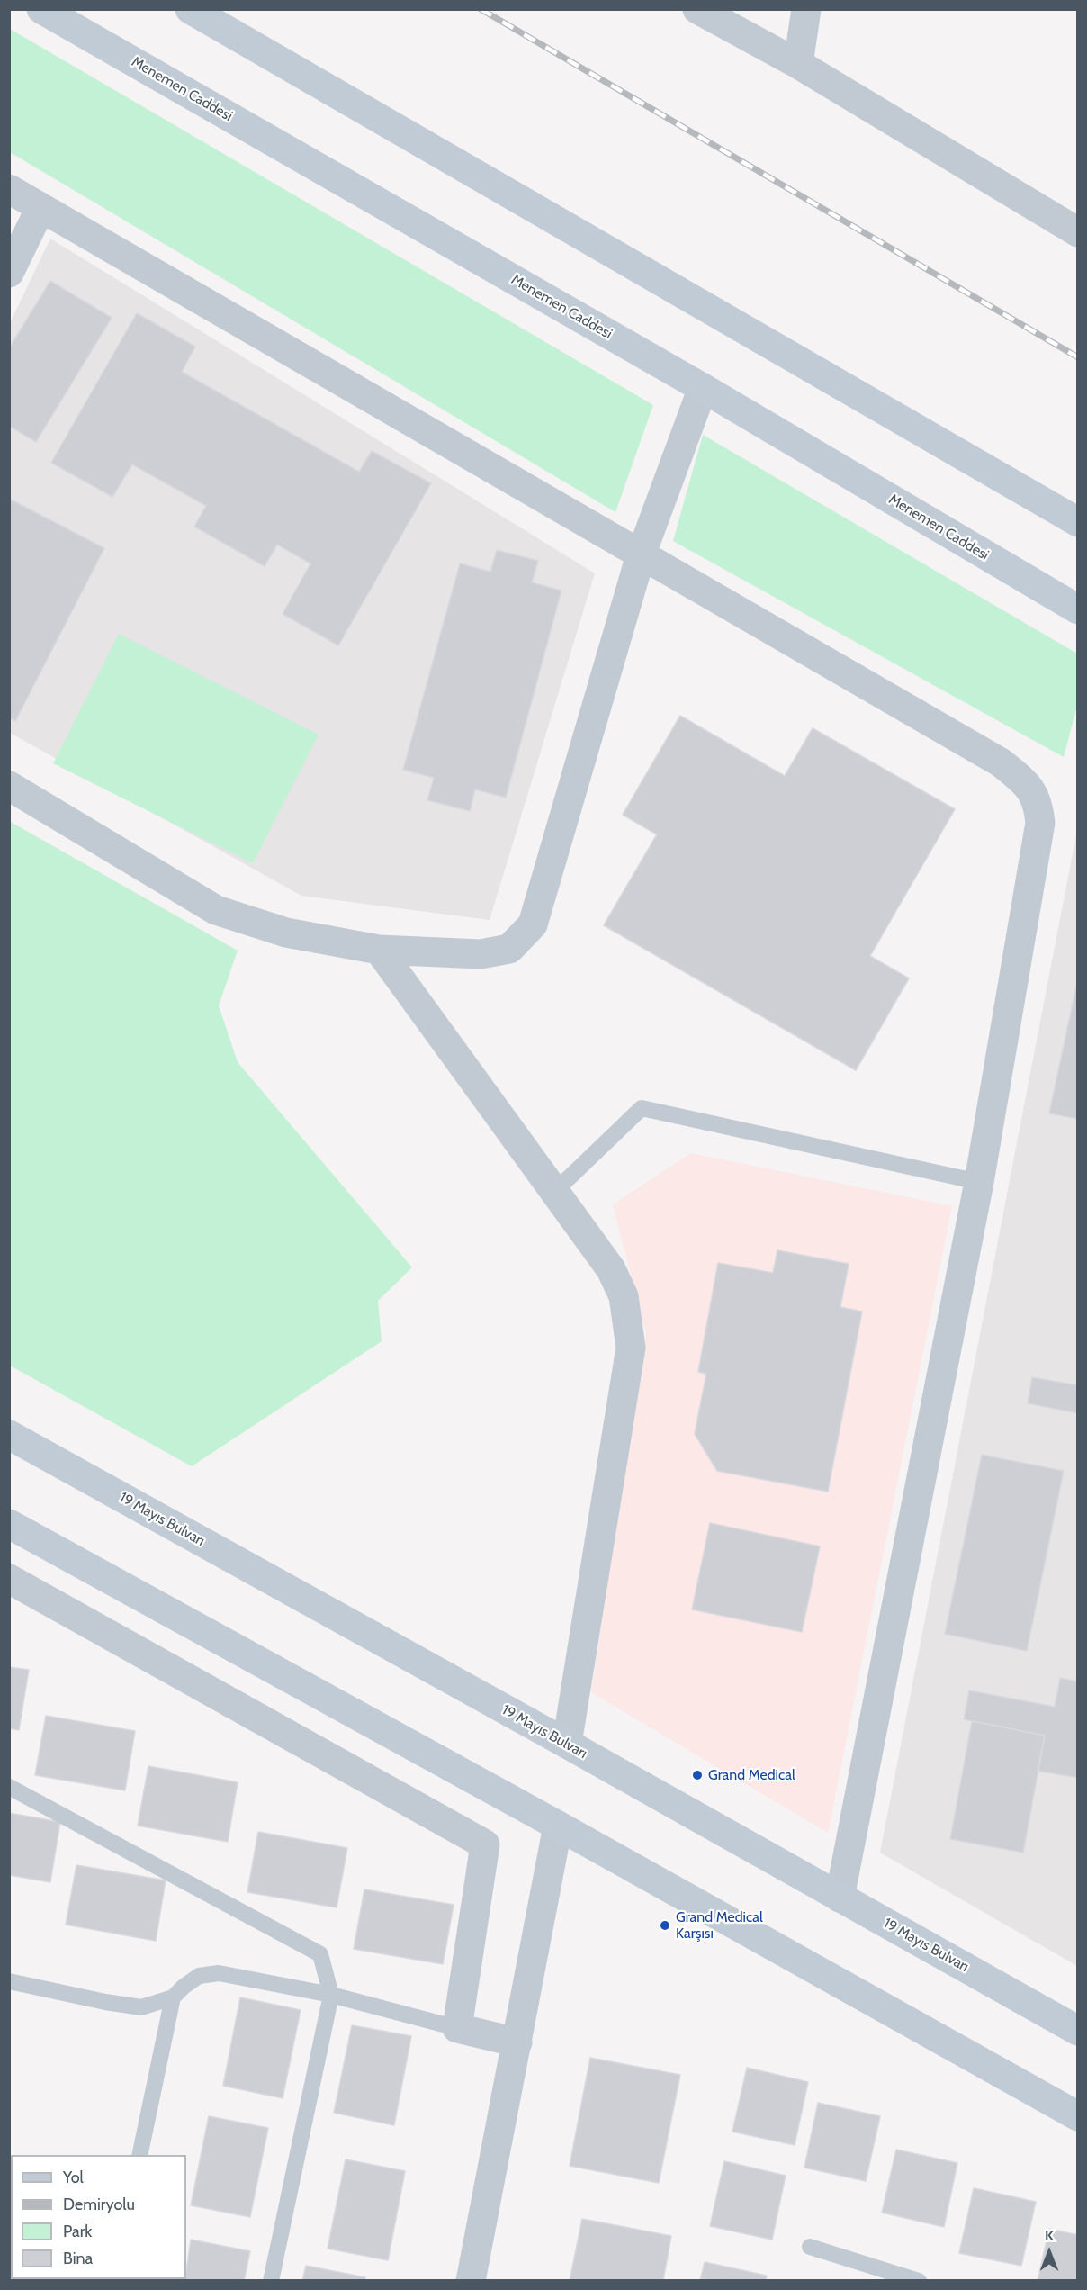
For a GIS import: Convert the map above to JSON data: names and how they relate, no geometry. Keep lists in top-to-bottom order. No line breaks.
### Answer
{"streets":{"main road":["Menemen Caddesi","19 Mayıs Bulvarı"]},"places":["Grand Medical","Grand Medical Karşısı"],"legend":["Yol","Demiryolu","Park","Bina"],"north":"top"}
